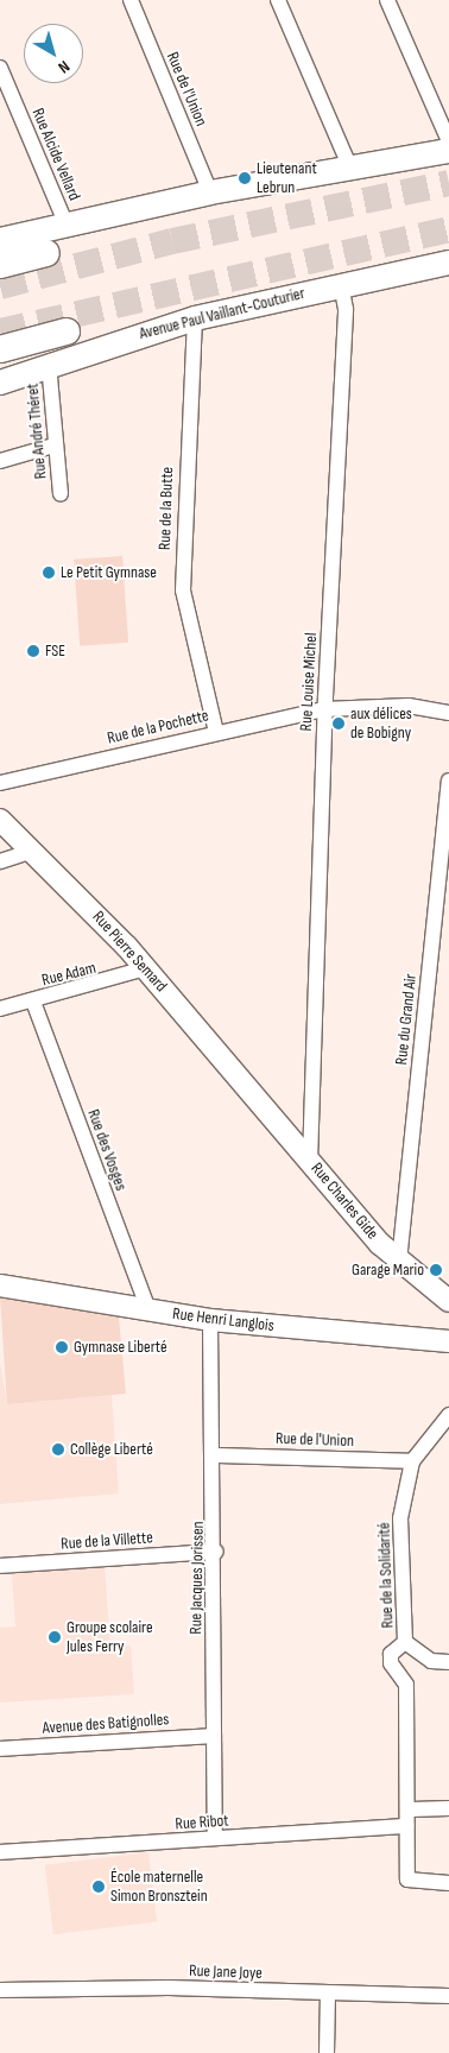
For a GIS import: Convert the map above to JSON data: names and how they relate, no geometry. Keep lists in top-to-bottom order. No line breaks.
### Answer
{"streets":{"main road":["Avenue Paul Vaillant-Couturier","Rue Pierre Semard","Rue Charles Gide","Rue Henri Langlois"],"street":["Rue de l'Union","Rue Alcide Vellard","Rue André Théret","Rue de la Butte","Rue Louise Michel","Rue de la Pochette","Rue Adam","Rue du Grand Air","Rue des Vosges","Rue de la Villette","Rue de la Solidarité","Rue Jacques Jorissen","Avenue des Batignolles","Rue Ribot","Rue Jane Joye"]},"crossings":[["Rue de l'Union","Rue de la Solidarité"],["Rue de l'Union","Rue Jacques Jorissen"],["Avenue Paul Vaillant-Couturier","Rue André Théret"],["Avenue Paul Vaillant-Couturier","Rue de la Butte"],["Avenue Paul Vaillant-Couturier","Rue Louise Michel"],["Rue de la Butte","Rue de la Pochette"],["Rue Louise Michel","Rue de la Pochette"],["Rue Louise Michel","Rue Charles Gide"],["Rue Pierre Semard","Rue Adam"],["Rue Pierre Semard","Rue Charles Gide"],["Rue Adam","Rue des Vosges"],["Rue du Grand Air","Rue Charles Gide"],["Rue des Vosges","Rue Henri Langlois"],["Rue Henri Langlois","Rue Jacques Jorissen"],["Rue de la Villette","Rue Jacques Jorissen"],["Rue Jacques Jorissen","Avenue des Batignolles"],["Rue Jacques Jorissen","Rue Ribot"]],"places":["Lieutenant Lebrun","Le Petit Gymnase","FSE","aux délices de Bobigny","Garage Mario","Gymnase Liberté","Collège Liberté","Groupe scolaire Jules Ferry","École maternelle Simon Bronsztein"],"north":"bottom right"}
